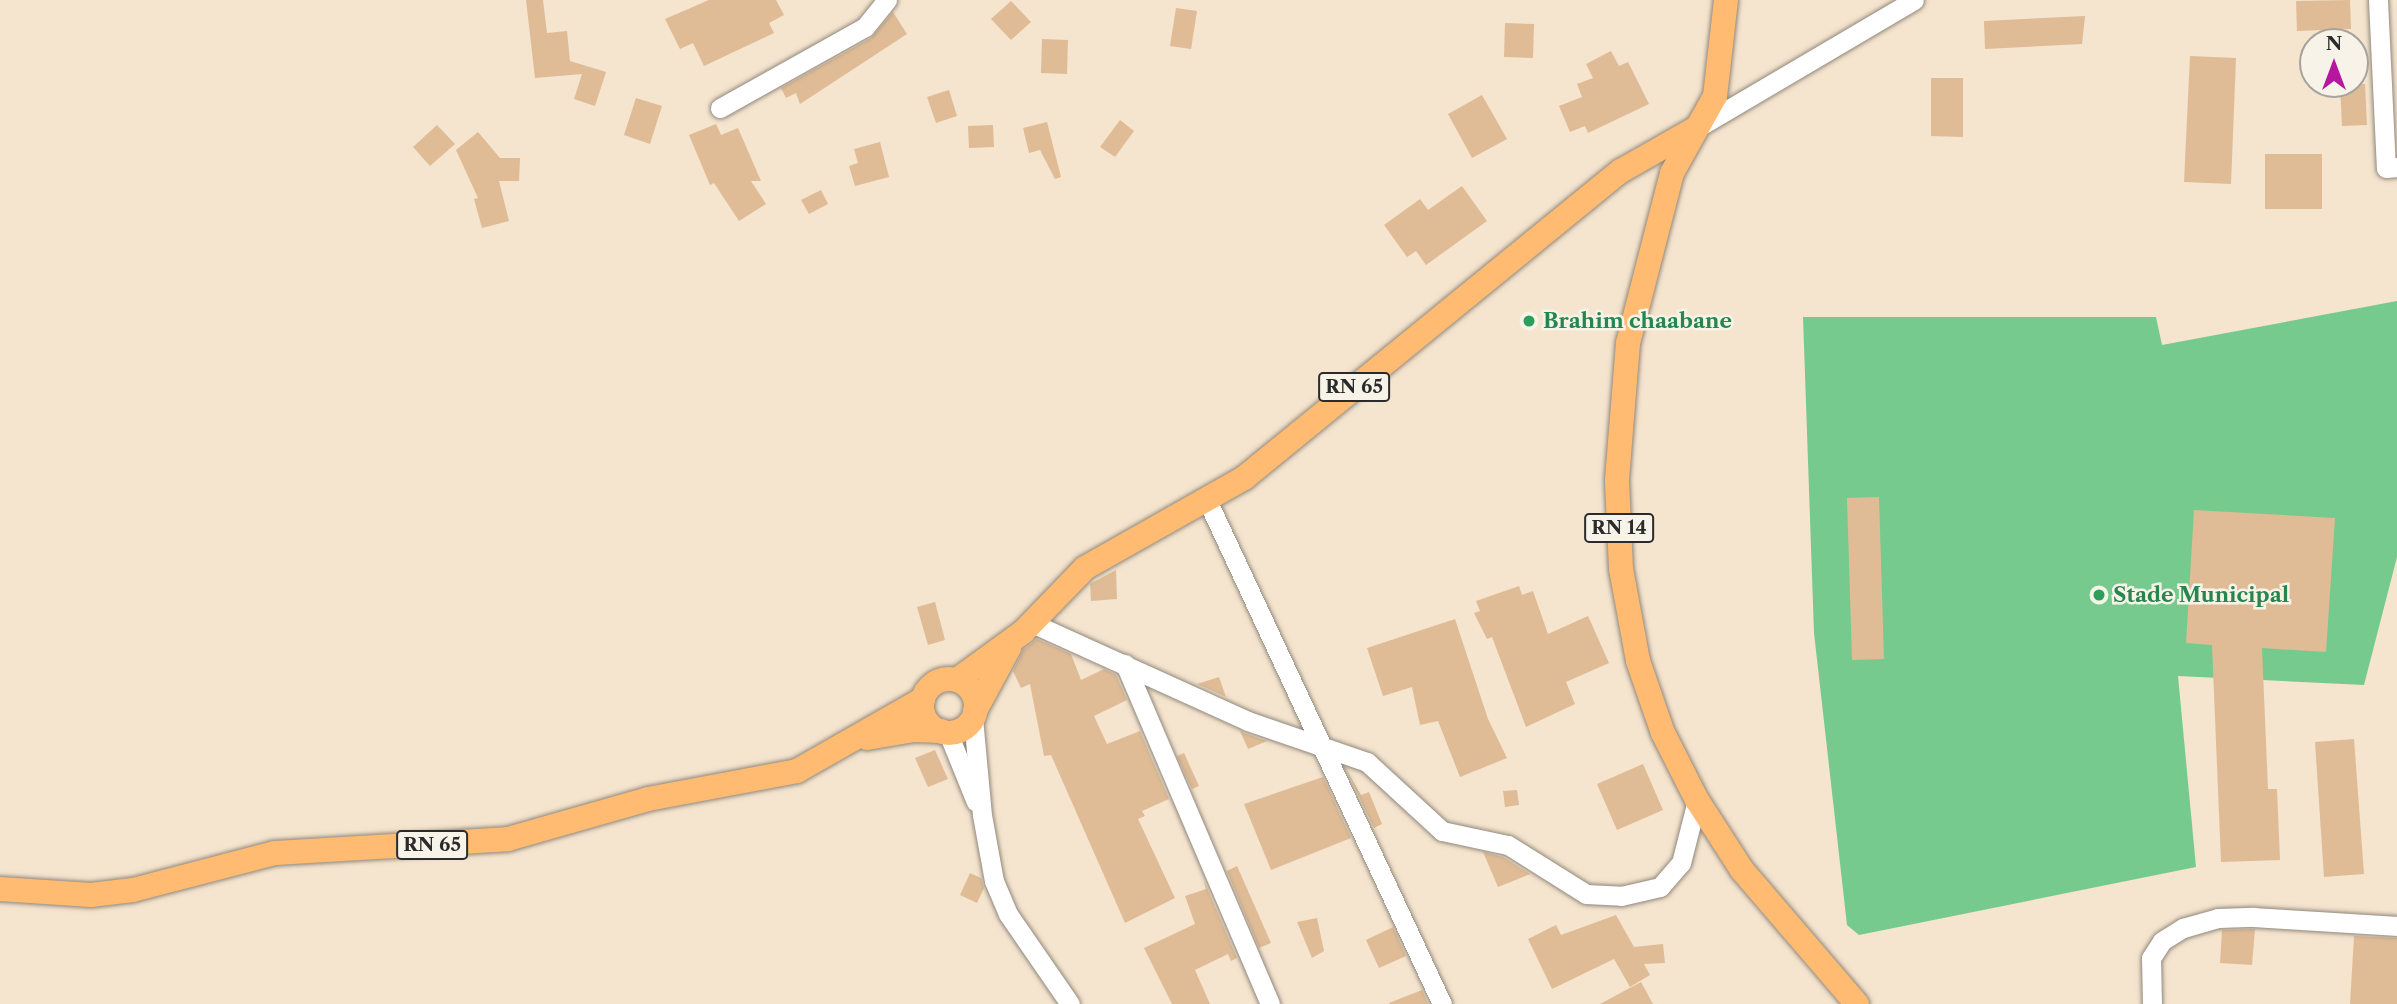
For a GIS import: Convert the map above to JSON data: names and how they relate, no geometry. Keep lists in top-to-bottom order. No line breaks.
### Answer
{"streets":{"main road":["RN 65","RN 14"]},"crossings":[["RN 65","RN 14"]],"places":["Brahim chaabane","Stade Municipal"],"north":"top"}
